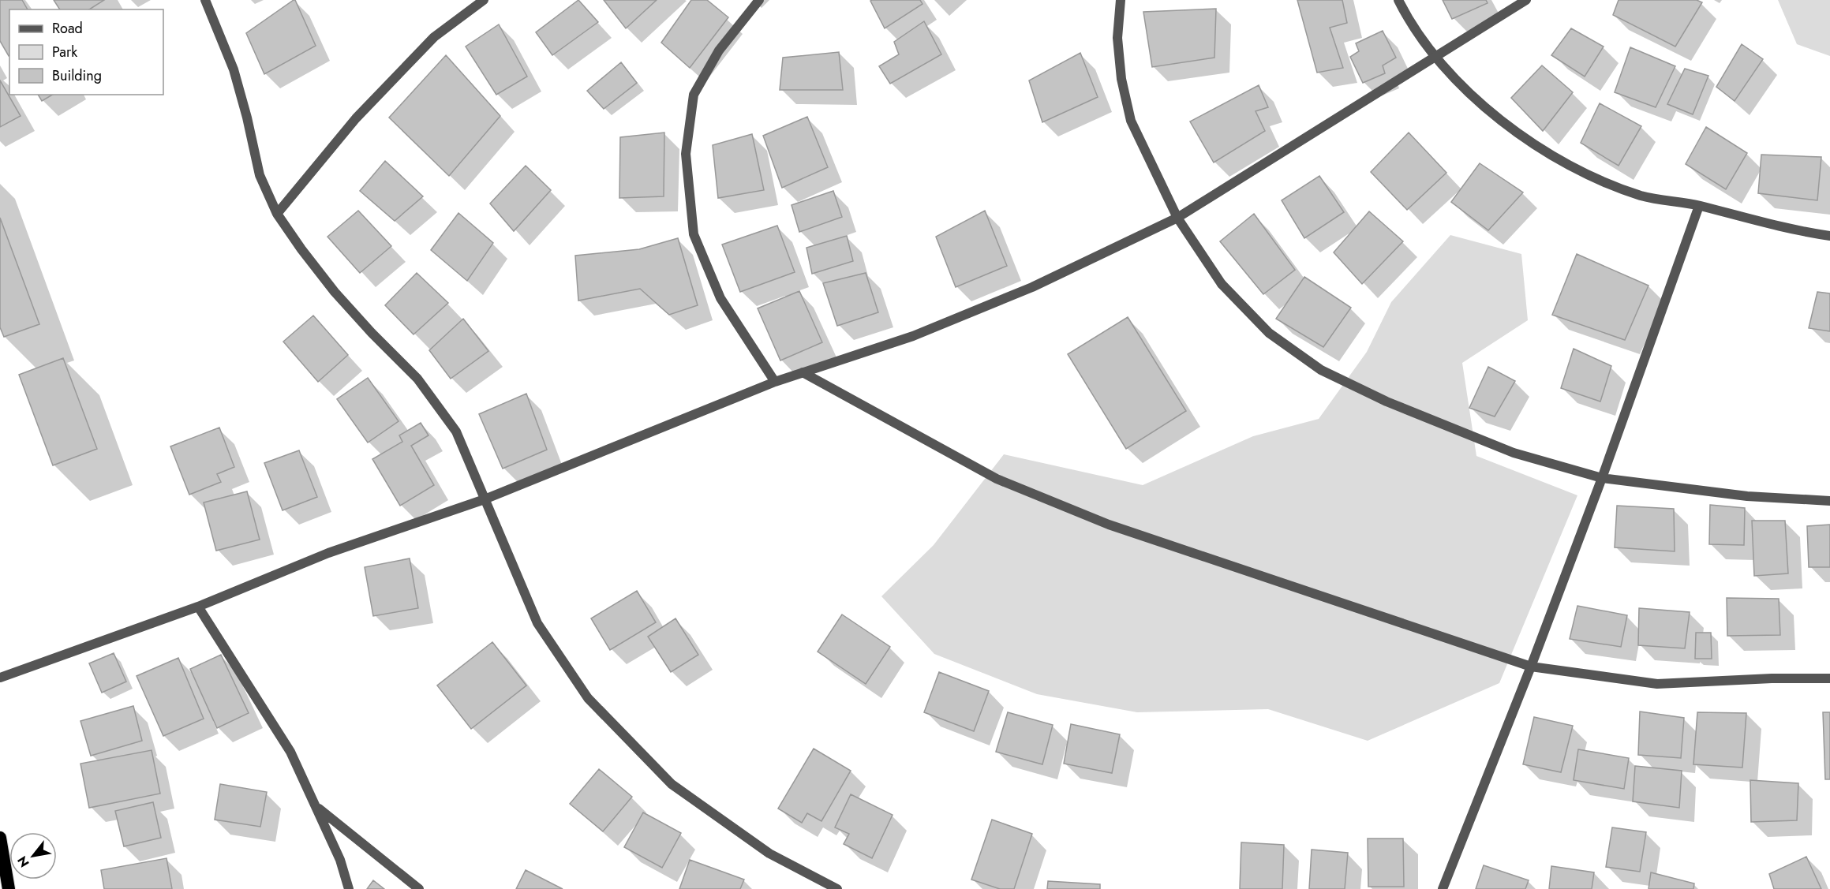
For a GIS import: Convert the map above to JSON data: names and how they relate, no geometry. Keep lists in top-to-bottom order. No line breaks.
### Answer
{"legend":["Road","Park","Building"],"north":"bottom left"}
